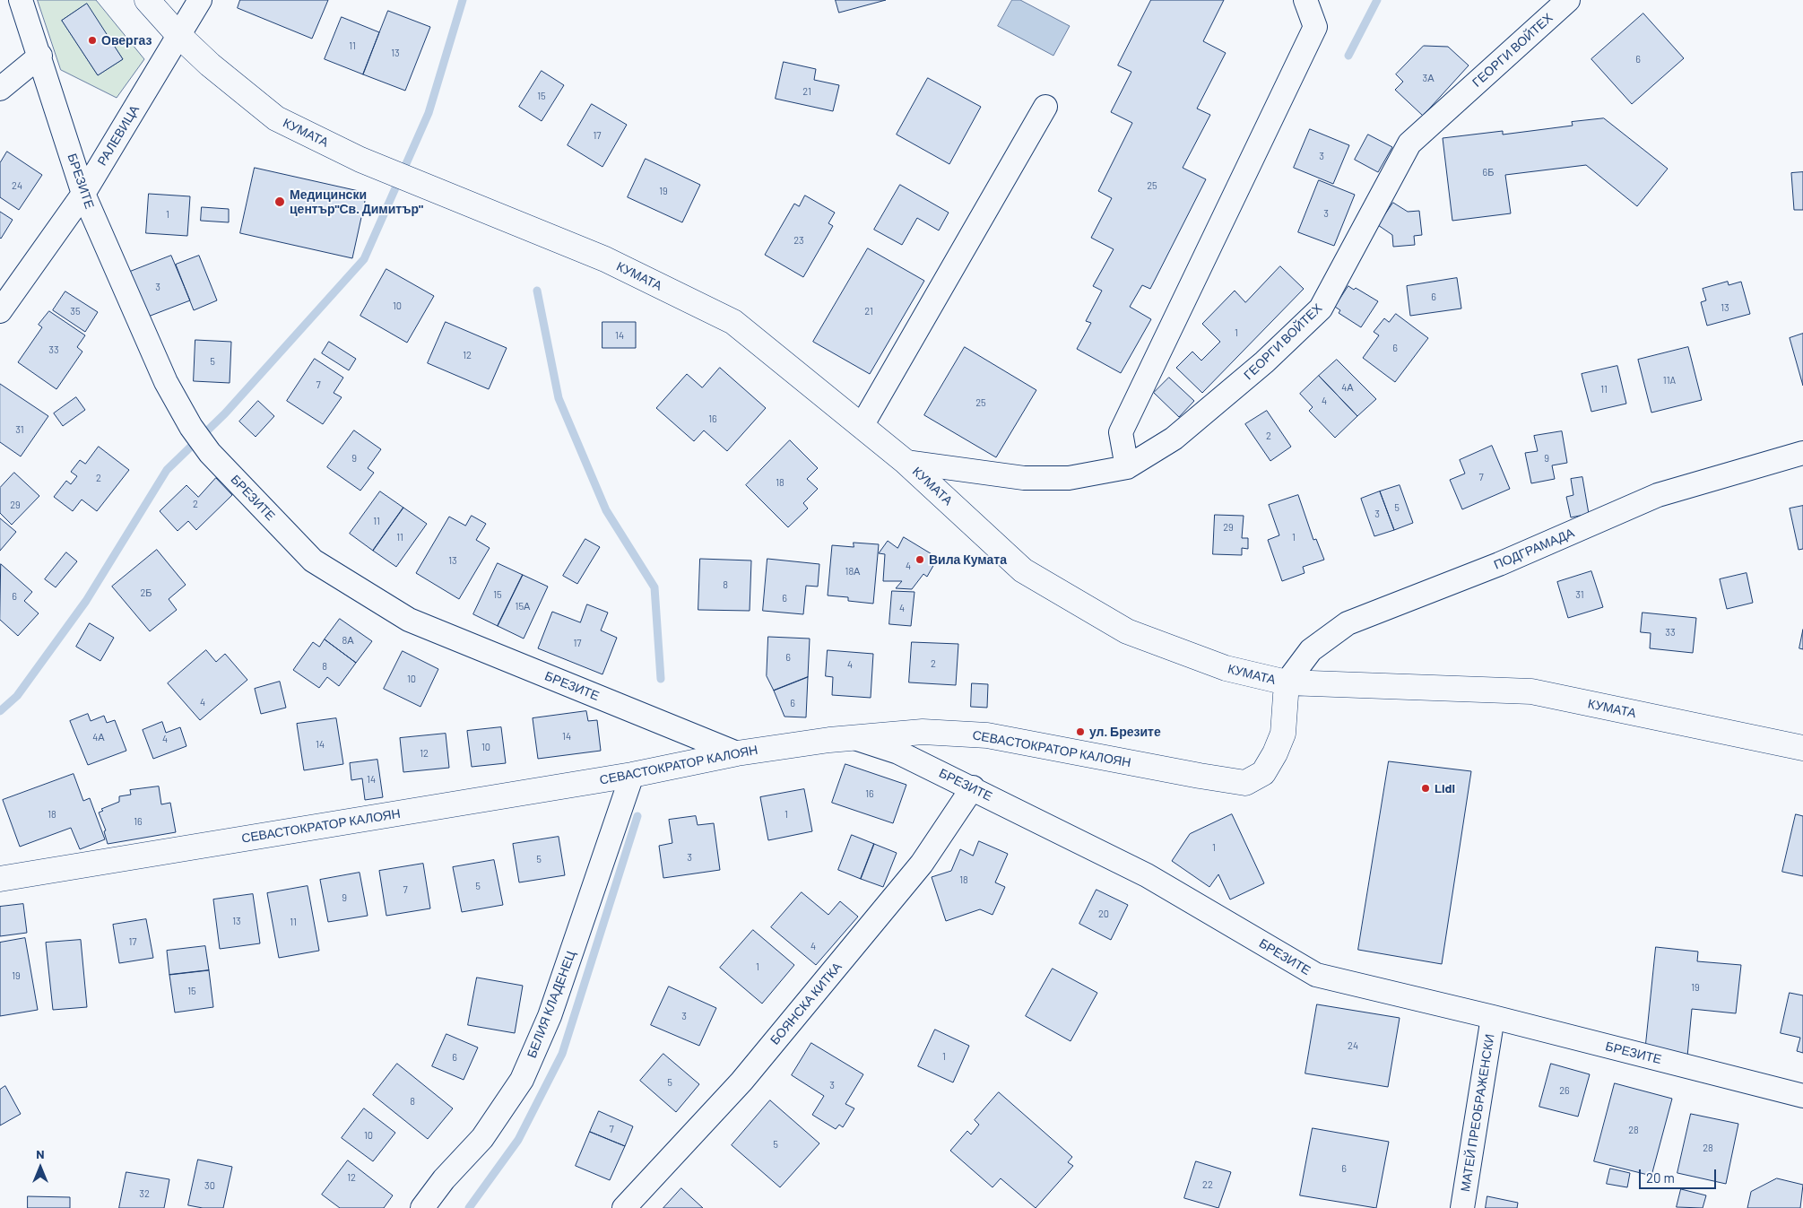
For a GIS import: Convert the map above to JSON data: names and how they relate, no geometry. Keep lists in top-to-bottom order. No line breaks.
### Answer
{"streets":{"main road":["КУМАТА","СЕВАСТОКРАТОР КАЛОЯН"],"street":["ГЕОРГИ ВОЙТЕХ","РАЛЕВИЦА","БРЕЗИТЕ","ПОДГРАМАДА","БОЯНСКА КИТКА","БЕЛИЯ КЛАДЕНЕЦ","МАТЕЙ ПРЕОБРАЖЕНСКИ"]},"crossings":[["ГЕОРГИ ВОЙТЕХ","КУМАТА"],["КУМАТА","РАЛЕВИЦА"],["КУМАТА","ПОДГРАМАДА"],["КУМАТА","СЕВАСТОКРАТОР КАЛОЯН"],["РАЛЕВИЦА","БРЕЗИТЕ"],["БРЕЗИТЕ","СЕВАСТОКРАТОР КАЛОЯН"],["БРЕЗИТЕ","БОЯНСКА КИТКА"],["БРЕЗИТЕ","МАТЕЙ ПРЕОБРАЖЕНСКИ"],["ПОДГРАМАДА","СЕВАСТОКРАТОР КАЛОЯН"],["СЕВАСТОКРАТОР КАЛОЯН","БЕЛИЯ КЛАДЕНЕЦ"]],"places":["Овергаз","Медицински център\"Св. Димитър\"","Вила Кумата","ул. Брезите","Lidl"],"house_numbers":["11","13","6","3А","21","15","17","3","6Б","24","25","19","3","1","23","3","6","10","13","35","21","1","14","6","33","12","5","11A","7","4А","11","4","25","16","31","2","9","9","7","2","18","2","29","5","3","11","29","11","1","13","4","18А","8","2Б","15","31","6","6","15А","4","33","8А","17","6","2","4","8","10","4","6","14","4А","4","14","10","12","14","16","18","1","16","1","3","5","18","5","7","9","20","13","11","17","4","1","19","19","15","3","24","1","6","5","3","26","8","7","28","10","5","28","6","12","22","30","32"],"scale_bar":"20 m","north":"top"}
